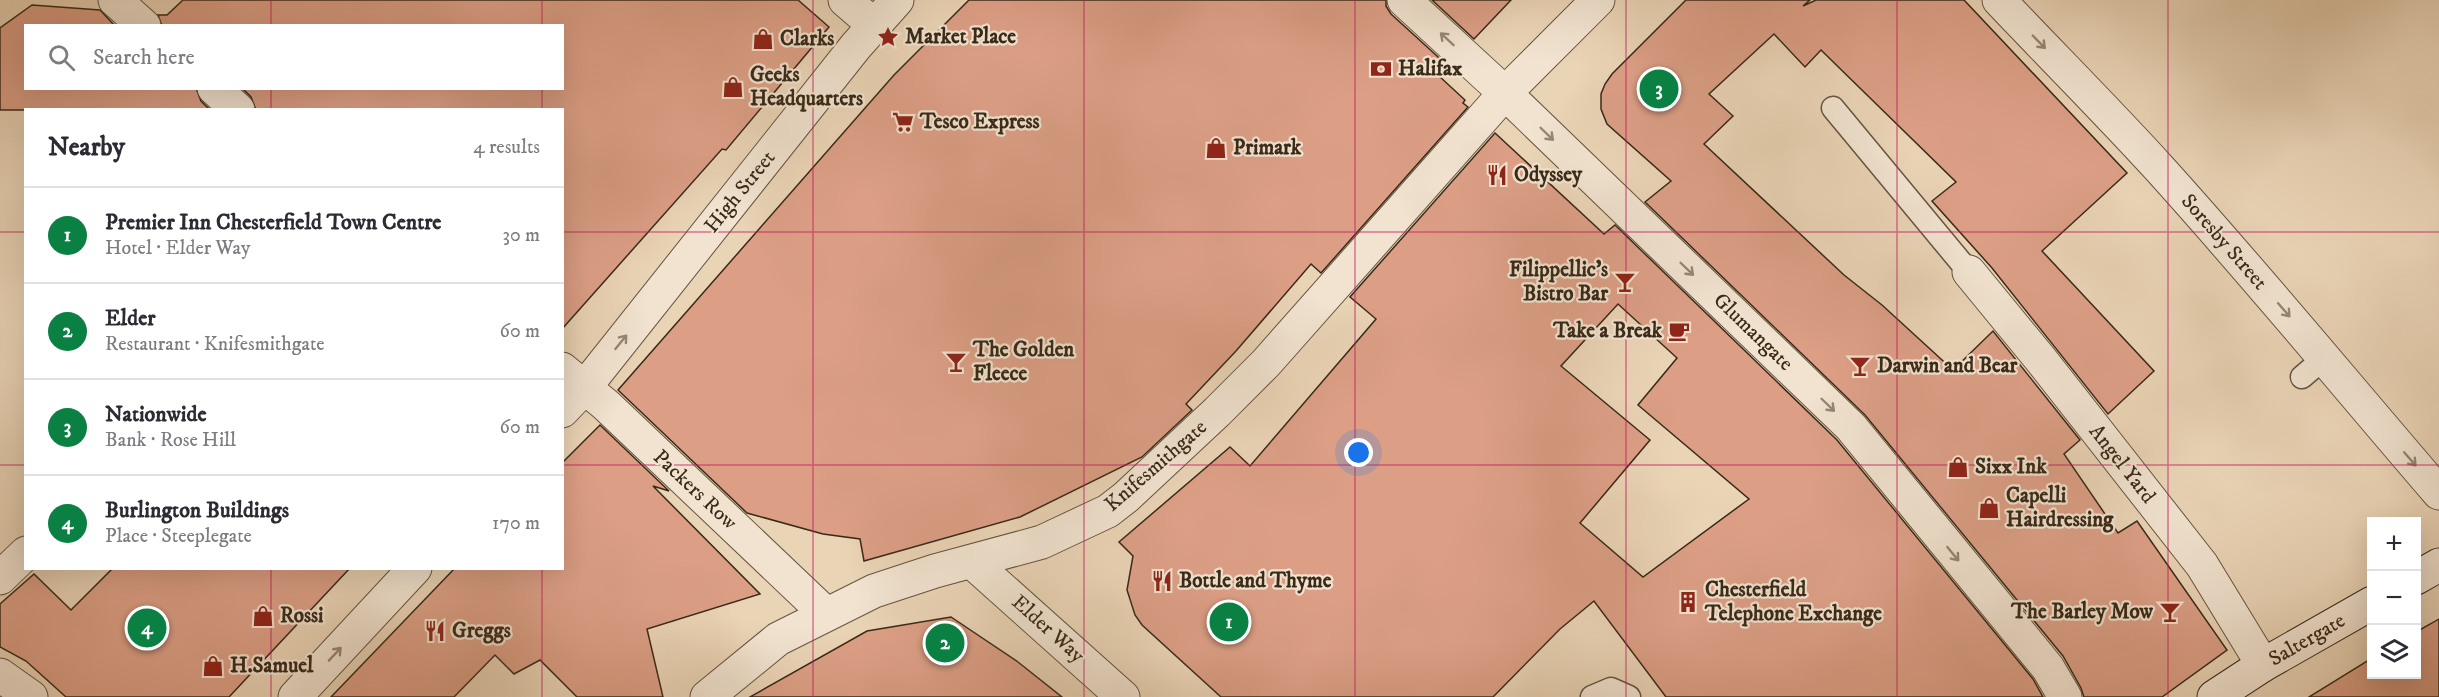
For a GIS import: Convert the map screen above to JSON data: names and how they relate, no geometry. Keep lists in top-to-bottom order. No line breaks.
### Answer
{"streets":{"street":["High Street","Soresby Street","Glumangate","Angel Yard","Knifesmithgate","Packers Row","Elder Way","Saltergate"]},"crossings":[["High Street","Packers Row"],["Glumangate","Knifesmithgate"],["Angel Yard","Saltergate"],["Knifesmithgate","Packers Row"],["Knifesmithgate","Elder Way"]],"one_way":["High Street","Soresby Street"],"places":{"place":["Market Place"],"shop":["Clarks","Geeks Headquarters","Primark","Sixx Ink","Capelli Hairdressing","Rossi","H.Samuel"],"bank":["Halifax"],"supermarket":["Tesco Express"],"restaurant":["Odyssey","Bottle and Thyme","Greggs"],"bar":["Filippellic's Bistro Bar","The Golden Fleece","Darwin and Bear","The Barley Mow"],"cafe":["Take a Break"],"building":["Chesterfield Telephone Exchange"]},"page":{"search":"Search here","pins":["3","1","4","2"],"heading":["Nearby","4 results"],"list":[{"mark":"1","name":"Premier Inn Chesterfield Town Centre","note":"Hotel · Elder Way","value":"30 m"},{"mark":"2","name":"Elder","note":"Restaurant · Knifesmithgate","value":"60 m"},{"mark":"3","name":"Nationwide","note":"Bank · Rose Hill","value":"60 m"},{"mark":"4","name":"Burlington Buildings","note":"Place · Steeplegate","value":"170 m"}],"map_buttons":["+","−"]}}
